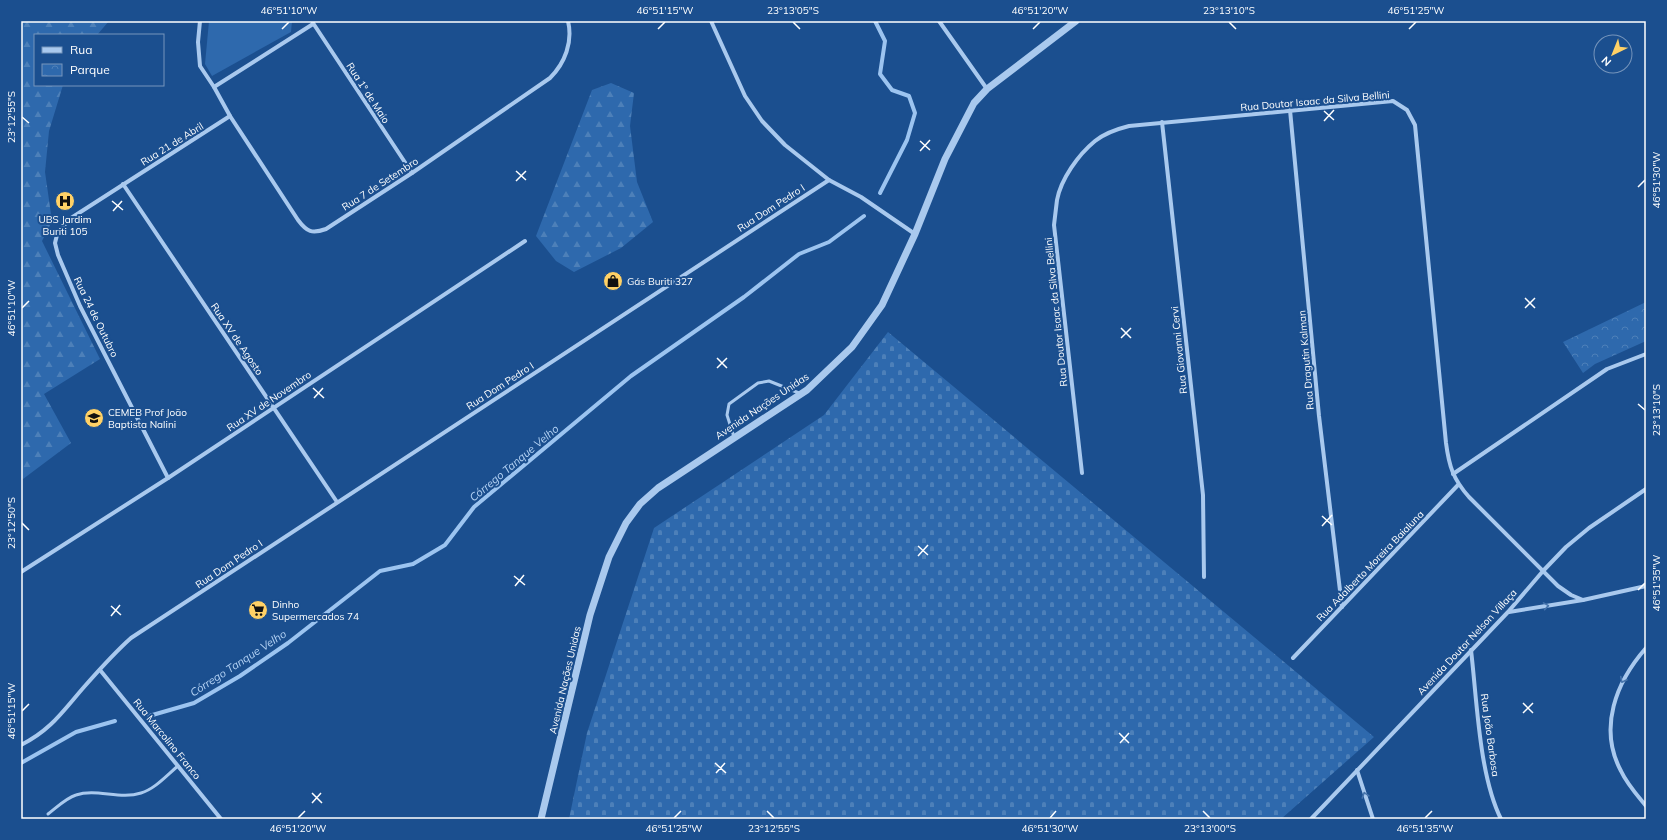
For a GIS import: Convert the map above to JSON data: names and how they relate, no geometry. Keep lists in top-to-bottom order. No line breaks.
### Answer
{"streets":{"street":["Rua 1º de Maio","Rua Doutor Isaac da Silva Bellini","Rua 21 de Abril","Rua 7 de Setembro","Rua Dom Pedro I","Rua 24 de Outubro","Rua XV de Agosto","Rua Giovanni Cervi","Rua Dragutin Kalman","Rua XV de Novembro","Avenida Nações Unidas","Rua Adalberto Moreira Baialuna","Avenida Doutor Nelson Villaça","Rua João Barbosa","Rua Marcolino Franco"]},"crossings":[["Rua 1º de Maio","Rua 7 de Setembro"],["Rua Doutor Isaac da Silva Bellini","Rua Giovanni Cervi"],["Rua Doutor Isaac da Silva Bellini","Rua Dragutin Kalman"],["Rua Doutor Isaac da Silva Bellini","Rua Adalberto Moreira Baialuna"],["Rua Doutor Isaac da Silva Bellini","Avenida Doutor Nelson Villaça"],["Rua 21 de Abril","Rua 7 de Setembro"],["Rua 21 de Abril","Rua 24 de Outubro"],["Rua 21 de Abril","Rua XV de Agosto"],["Rua Dom Pedro I","Rua XV de Agosto"],["Rua Dom Pedro I","Rua Marcolino Franco"],["Rua 24 de Outubro","Rua XV de Agosto"],["Rua 24 de Outubro","Rua XV de Novembro"],["Rua XV de Agosto","Rua XV de Novembro"],["Rua Dragutin Kalman","Rua Adalberto Moreira Baialuna"],["Avenida Doutor Nelson Villaça","Rua João Barbosa"]],"water":["Córrego Tanque Velho"],"places":{"hospital":["UBS Jardim Buriti 105"],"shop":["Gás Buriti 327"],"school or university":["CEMEB Prof João Baptista Nalini"],"supermarket":["Dinho Supermercados 74"]},"legend":["Rua","Parque"],"north":"bottom left","coordinates":["46°51'10\"W","46°51'15\"W","23°13'05\"S","46°51'20\"W","23°13'10\"S","46°51'25\"W","23°12'55\"S","46°51'30\"W","23°12'50\"S","46°51'35\"W","23°13'00\"S"]}
